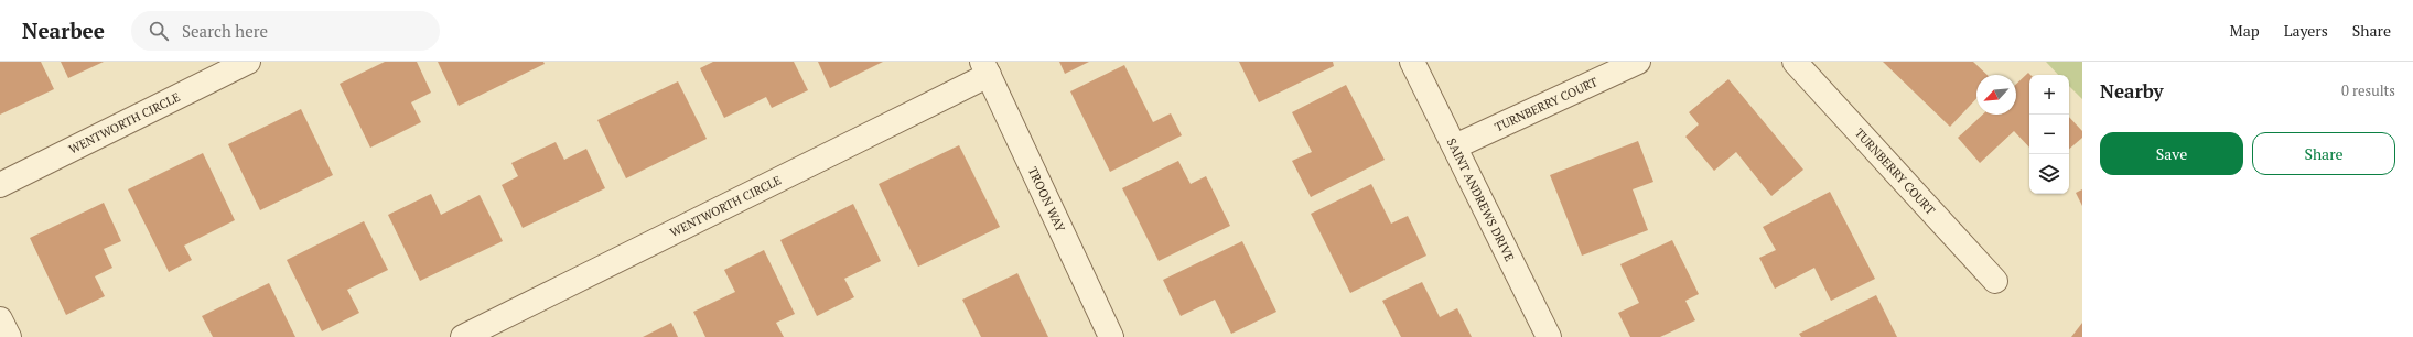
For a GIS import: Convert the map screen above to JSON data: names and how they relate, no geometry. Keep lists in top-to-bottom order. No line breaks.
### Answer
{"streets":{"street":["TURNBERRY COURT","WENTWORTH CIRCLE","TROON WAY","SAINT ANDREWS DRIVE"]},"crossings":[["TURNBERRY COURT","SAINT ANDREWS DRIVE"],["WENTWORTH CIRCLE","TROON WAY"]],"north":"bottom left","page":{"header":"Nearbee","search":"Search here","nav":["Map","Layers","Share"],"heading":["Nearby","0 results"],"map_buttons":["+","−"],"buttons":["Save","Share"]}}
